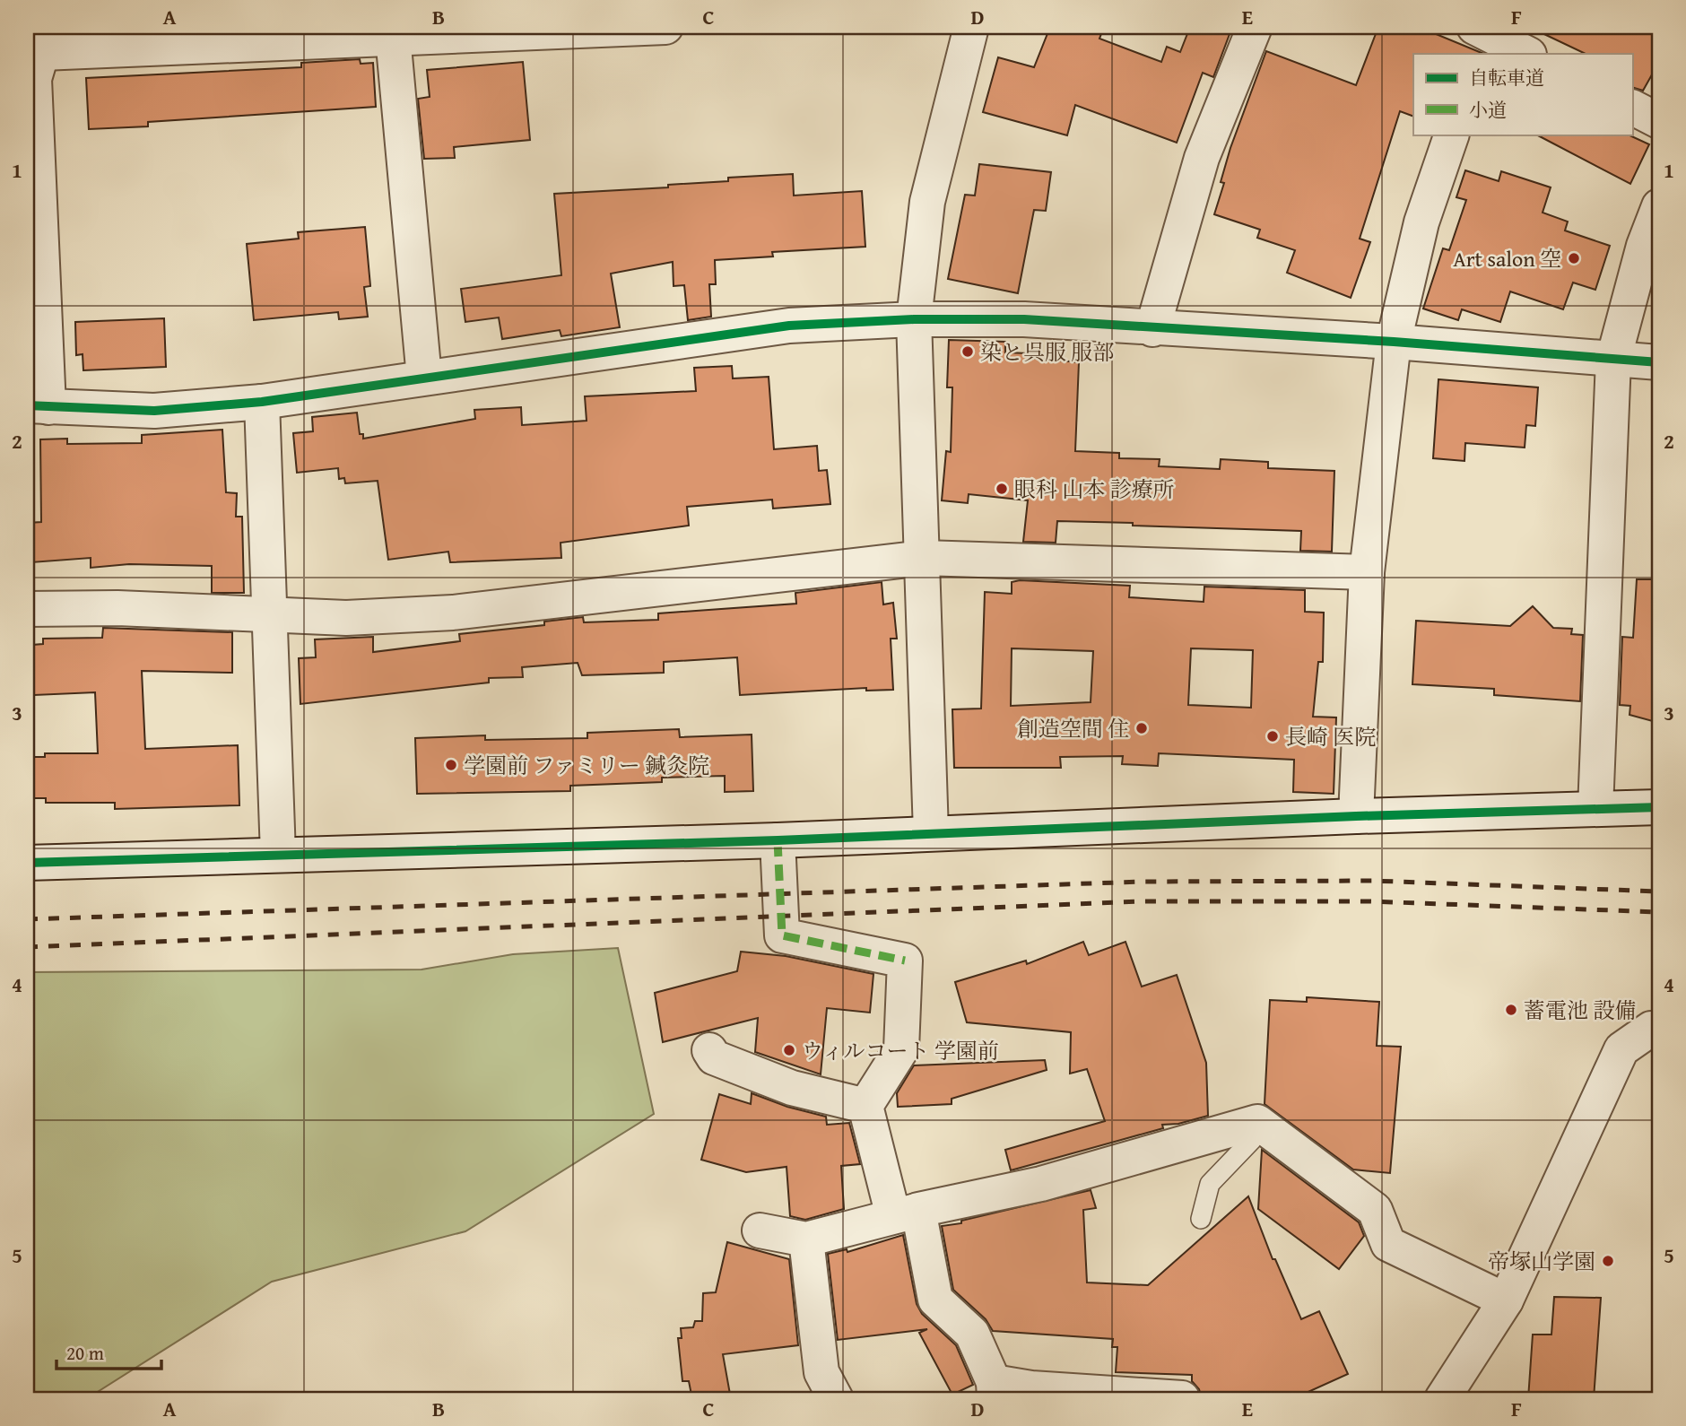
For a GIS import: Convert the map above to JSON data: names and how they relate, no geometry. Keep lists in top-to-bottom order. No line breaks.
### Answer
{"places":["Art salon 空","染と呉服 服部","眼科 山本 診療所","創造空間 住","長崎 医院","学園前 ファミリー 鍼灸院","蓄電池 設備","ウィルコート 学園前","帝塚山学園"],"legend":["自転車道","小道"],"scale_bar":"20 m","grid":{"columns":["A","B","C","D","E","F"],"rows":["1","2","3","4","5"]}}
